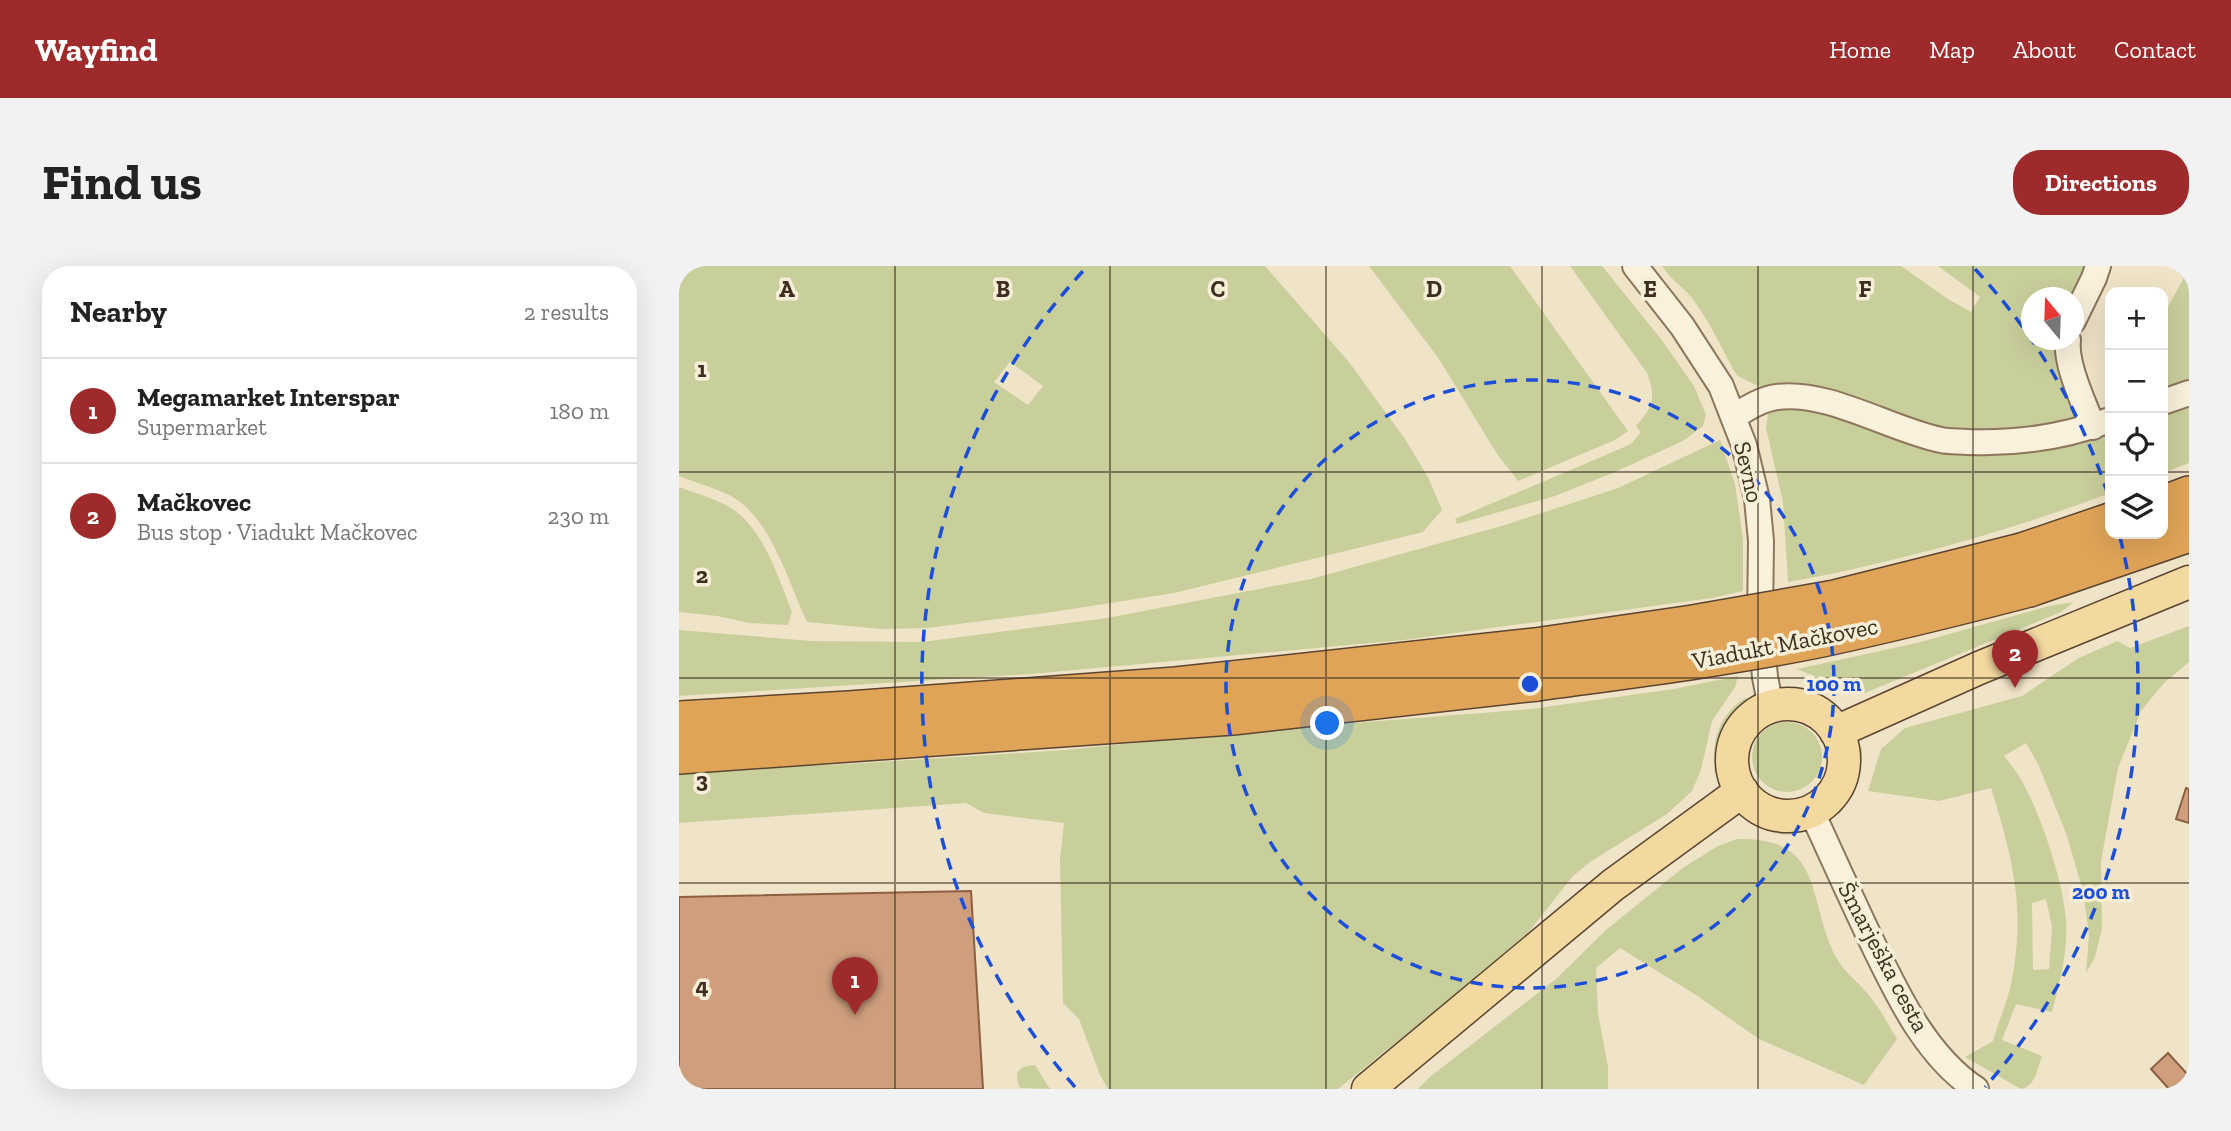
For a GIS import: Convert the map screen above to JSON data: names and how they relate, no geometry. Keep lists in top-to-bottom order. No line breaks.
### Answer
{"streets":{"highway":["Viadukt Mačkovec"],"street":["Sevno","Šmarješka cesta"]},"crossings":[["Sevno","Šmarješka cesta"]],"north":"top","page":{"header":"Wayfind","nav":["Home","Map","About","Contact"],"buttons":"Directions","title":"Find us","heading":["Nearby","2 results"],"map_buttons":["+","−"],"list":[{"mark":"1","name":"Megamarket Interspar","note":"Supermarket","value":"180 m"},{"mark":"2","name":"Mačkovec","note":"Bus stop · Viadukt Mačkovec","value":"230 m"}],"pins":["2","1"]},"grid":{"columns":["A","B","C","D","E","F"],"rows":["1","2","3","4"]},"rings":["100 m","200 m"]}
